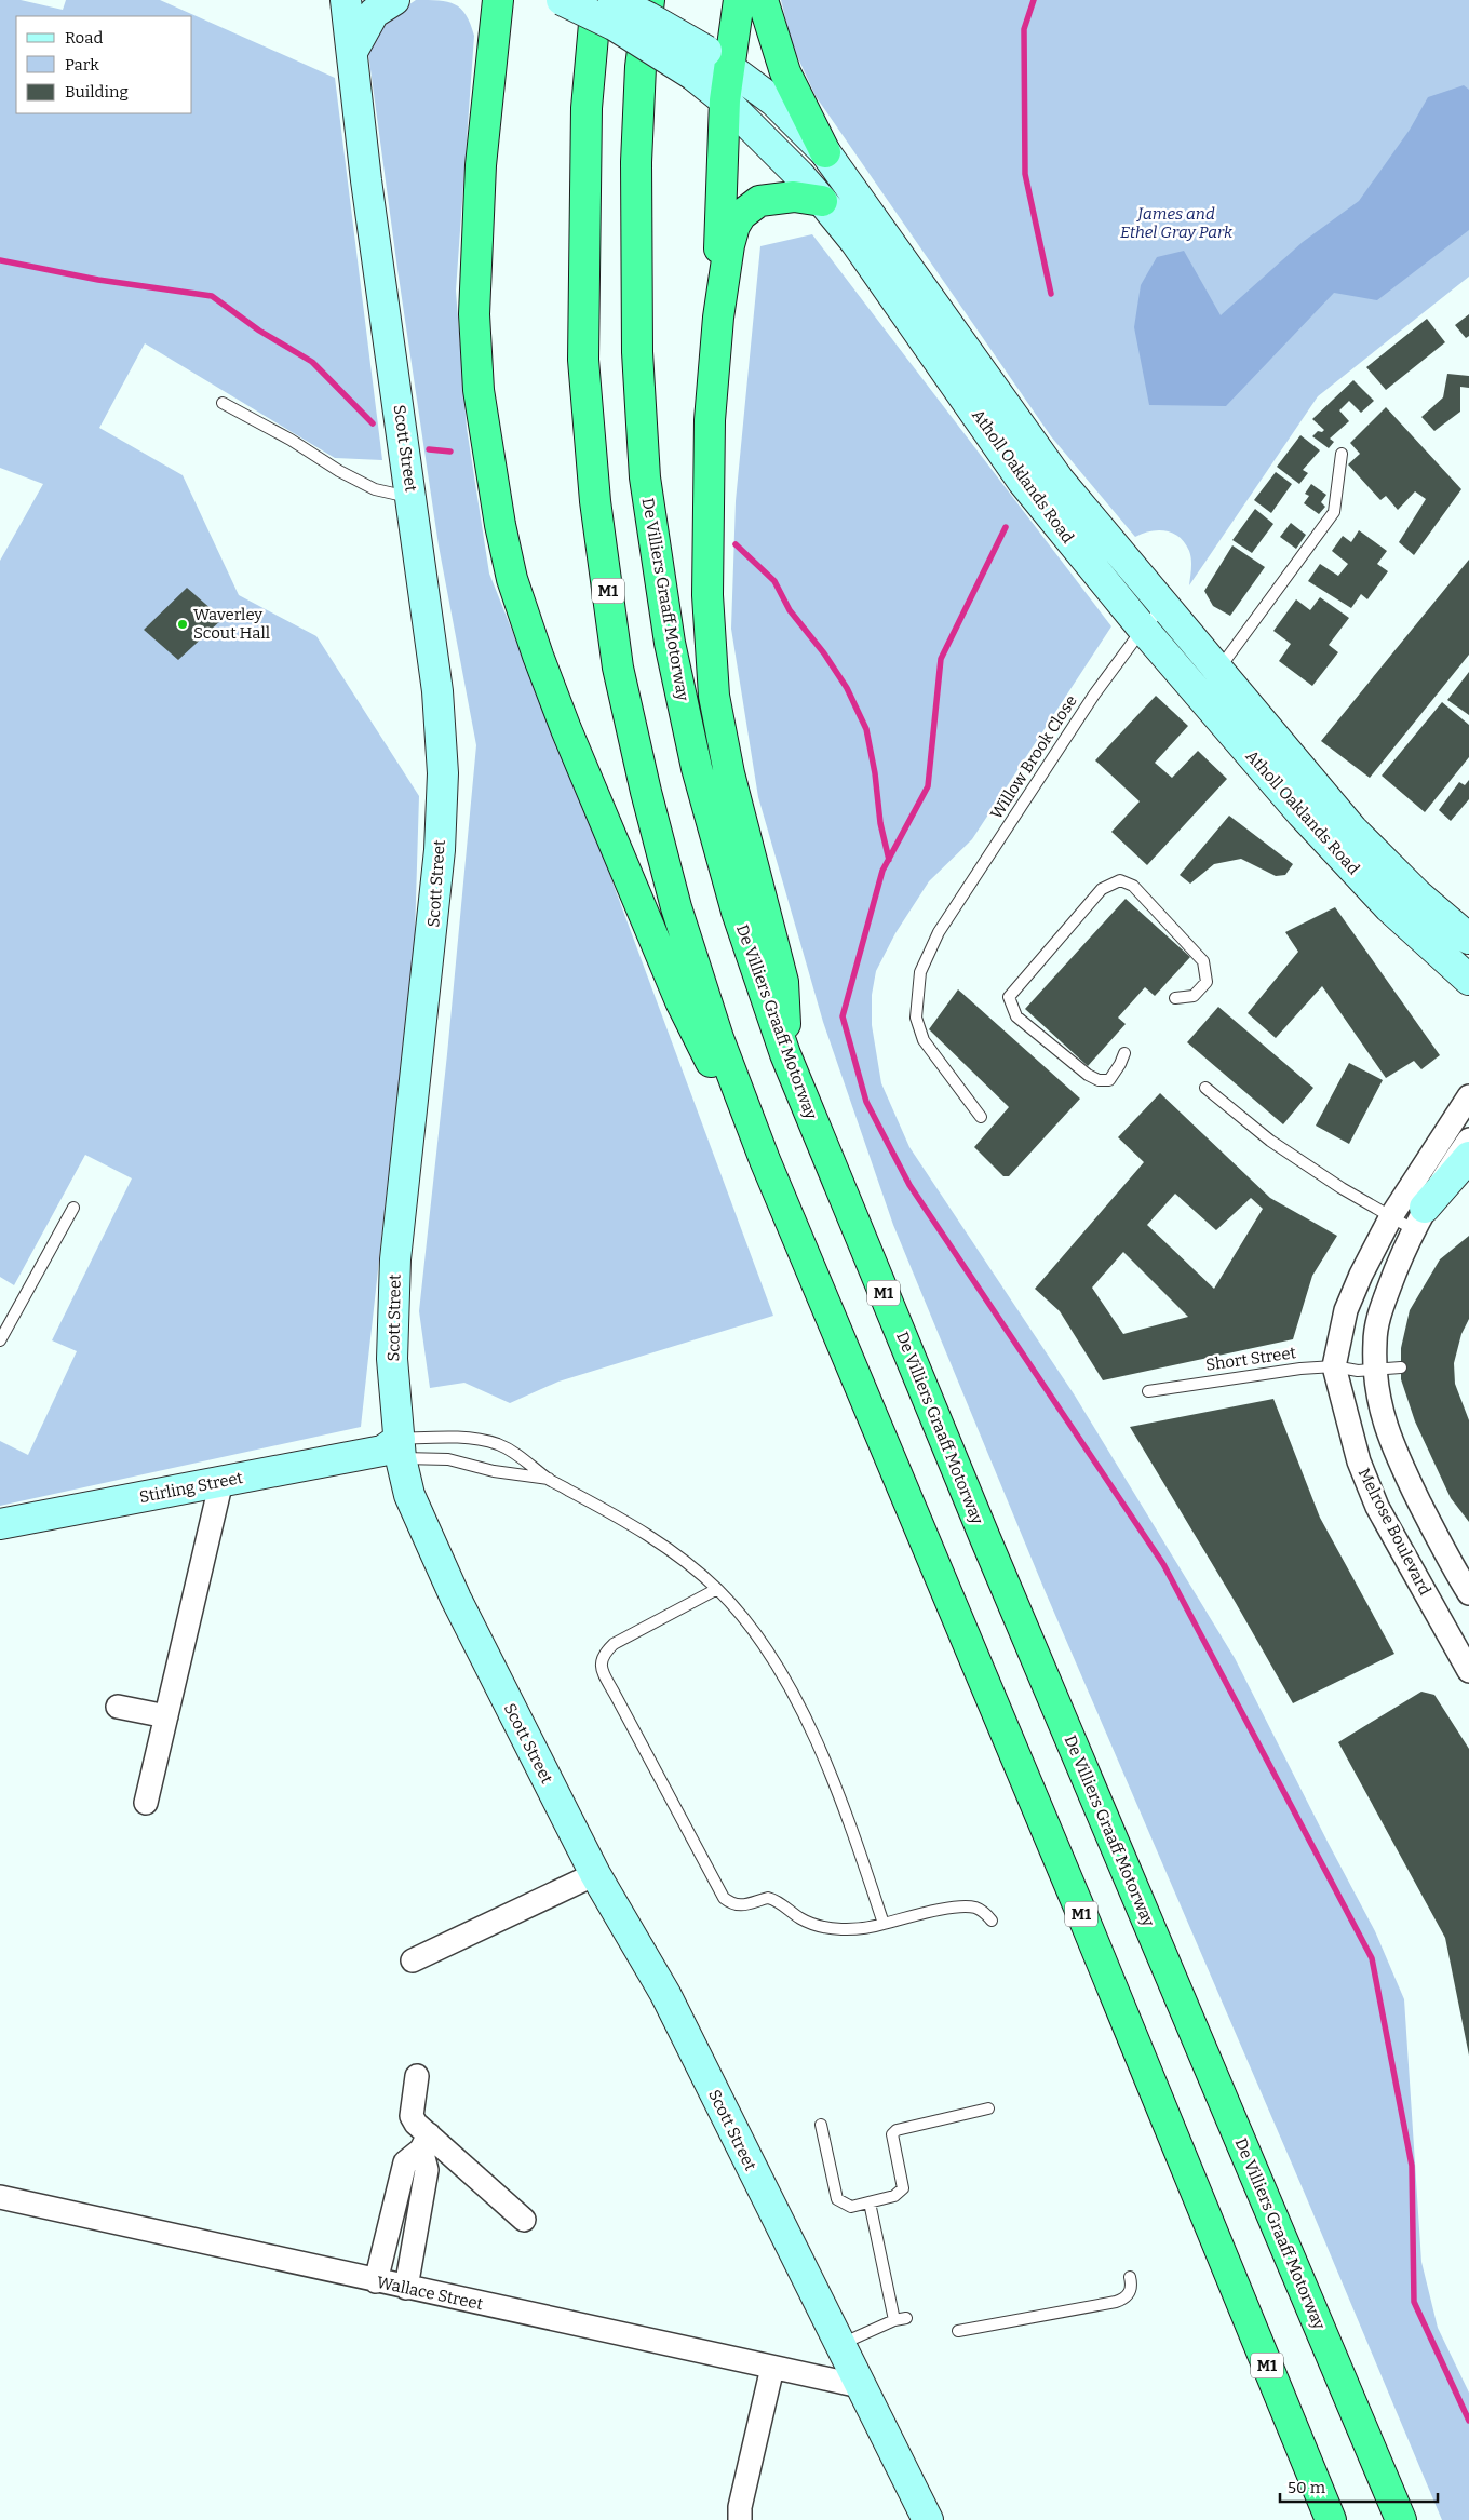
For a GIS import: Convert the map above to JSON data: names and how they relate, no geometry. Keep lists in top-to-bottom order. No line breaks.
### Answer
{"streets":{"highway":["M1","De Villiers Graaff Motorway"],"street":["Scott Street","Atholl Oaklands Road","Stirling Street","Melrose Boulevard","Wallace Street"],"lane":["Willow Brook Close","Short Street"]},"crossings":[["Scott Street","Stirling Street"],["Scott Street","Wallace Street"],["Atholl Oaklands Road","Willow Brook Close"],["Short Street","Melrose Boulevard"]],"parks":["James and Ethel Gray Park"],"places":["Waverley Scout Hall"],"legend":["Road","Park","Building"],"scale_bar":"50 m"}
